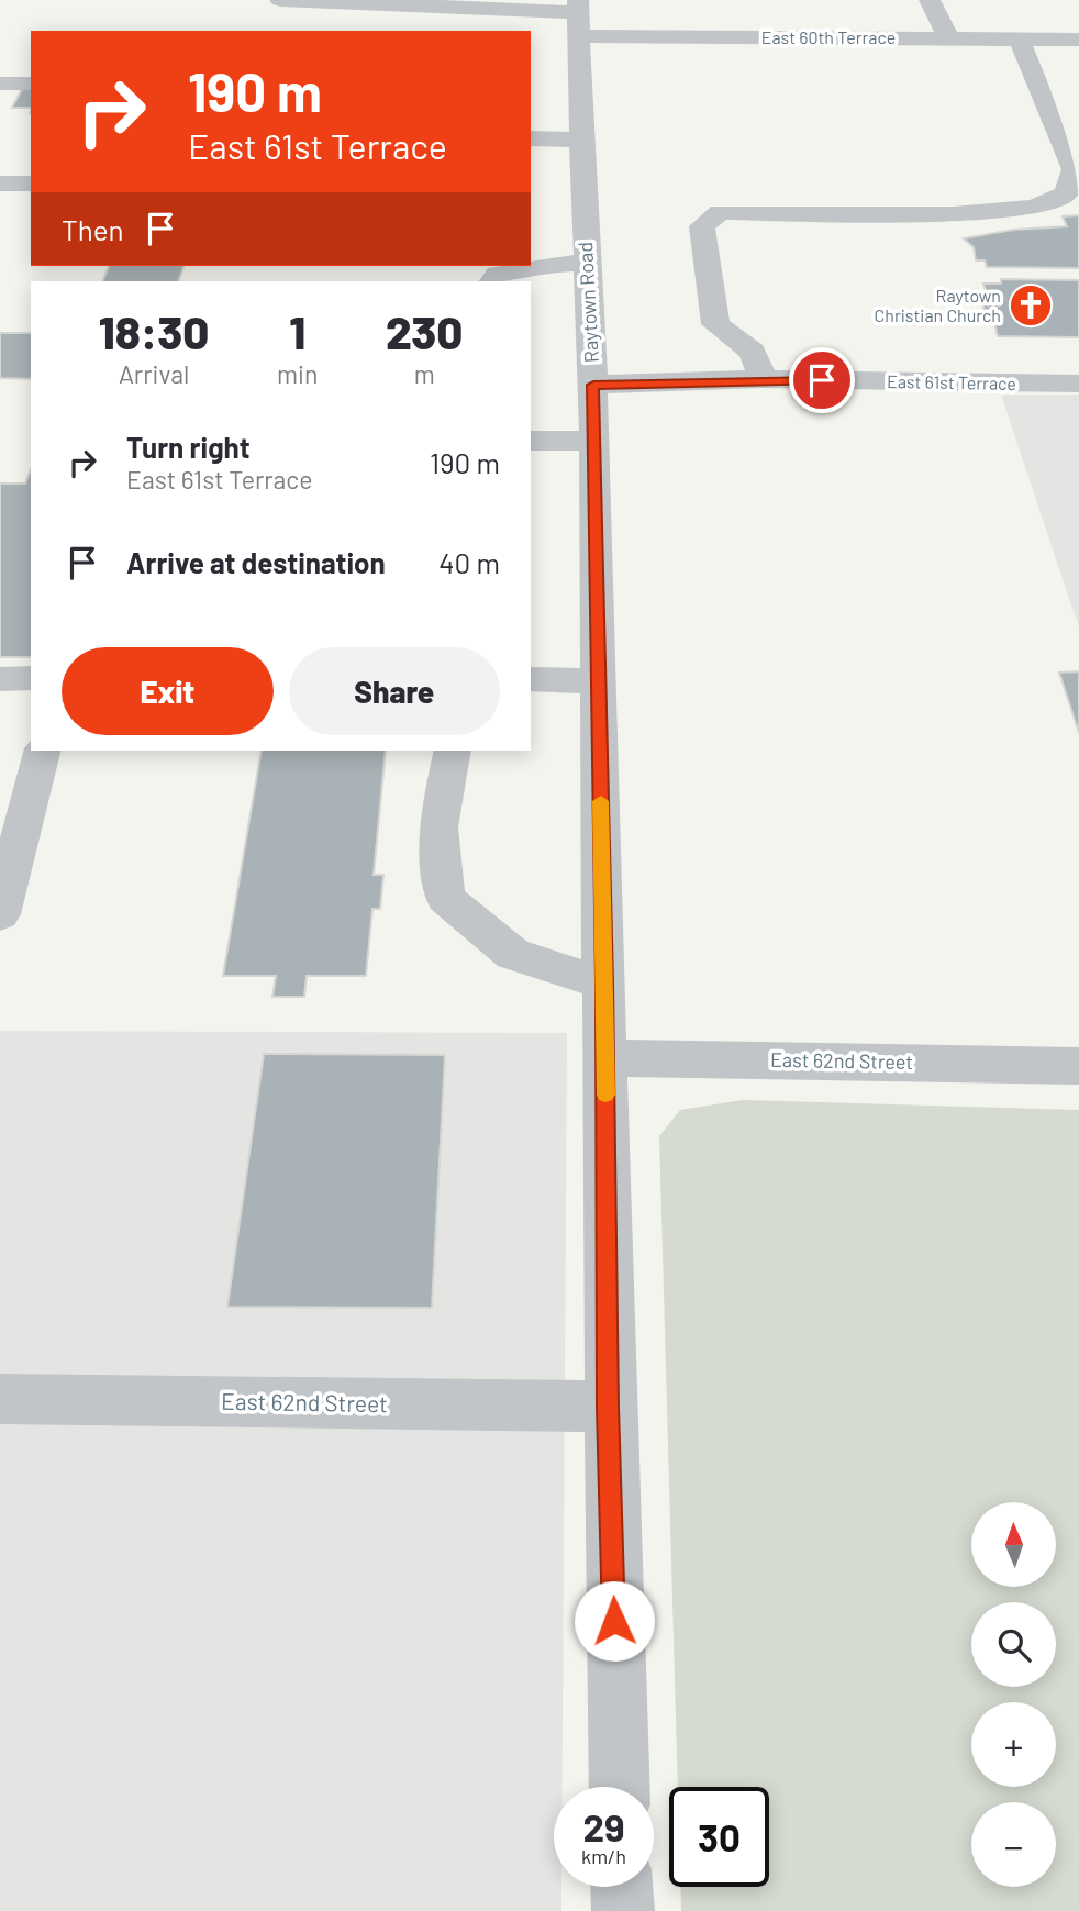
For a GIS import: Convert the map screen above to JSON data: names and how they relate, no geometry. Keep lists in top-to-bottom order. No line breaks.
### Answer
{"streets":{"street":["East 60th Terrace","Raytown Road","East 61st Terrace","East 62nd Street"]},"crossings":[["East 60th Terrace","Raytown Road"],["Raytown Road","East 61st Terrace"],["Raytown Road","East 62nd Street"]],"places":{"church":["Raytown Christian Church"]},"north":"top","page":{"turn":["190 m","East 61st Terrace"],"then":"Then","eta":["18:30","Arrival","1","min","230","m"],"list":[{"name":"Turn right","note":"East 61st Terrace","value":"190 m"},{"name":"Arrive at destination","value":"40 m"}],"buttons":["Exit","Share"],"map_buttons":["+","−"],"speed":"29 km/h","limit":"30"}}
